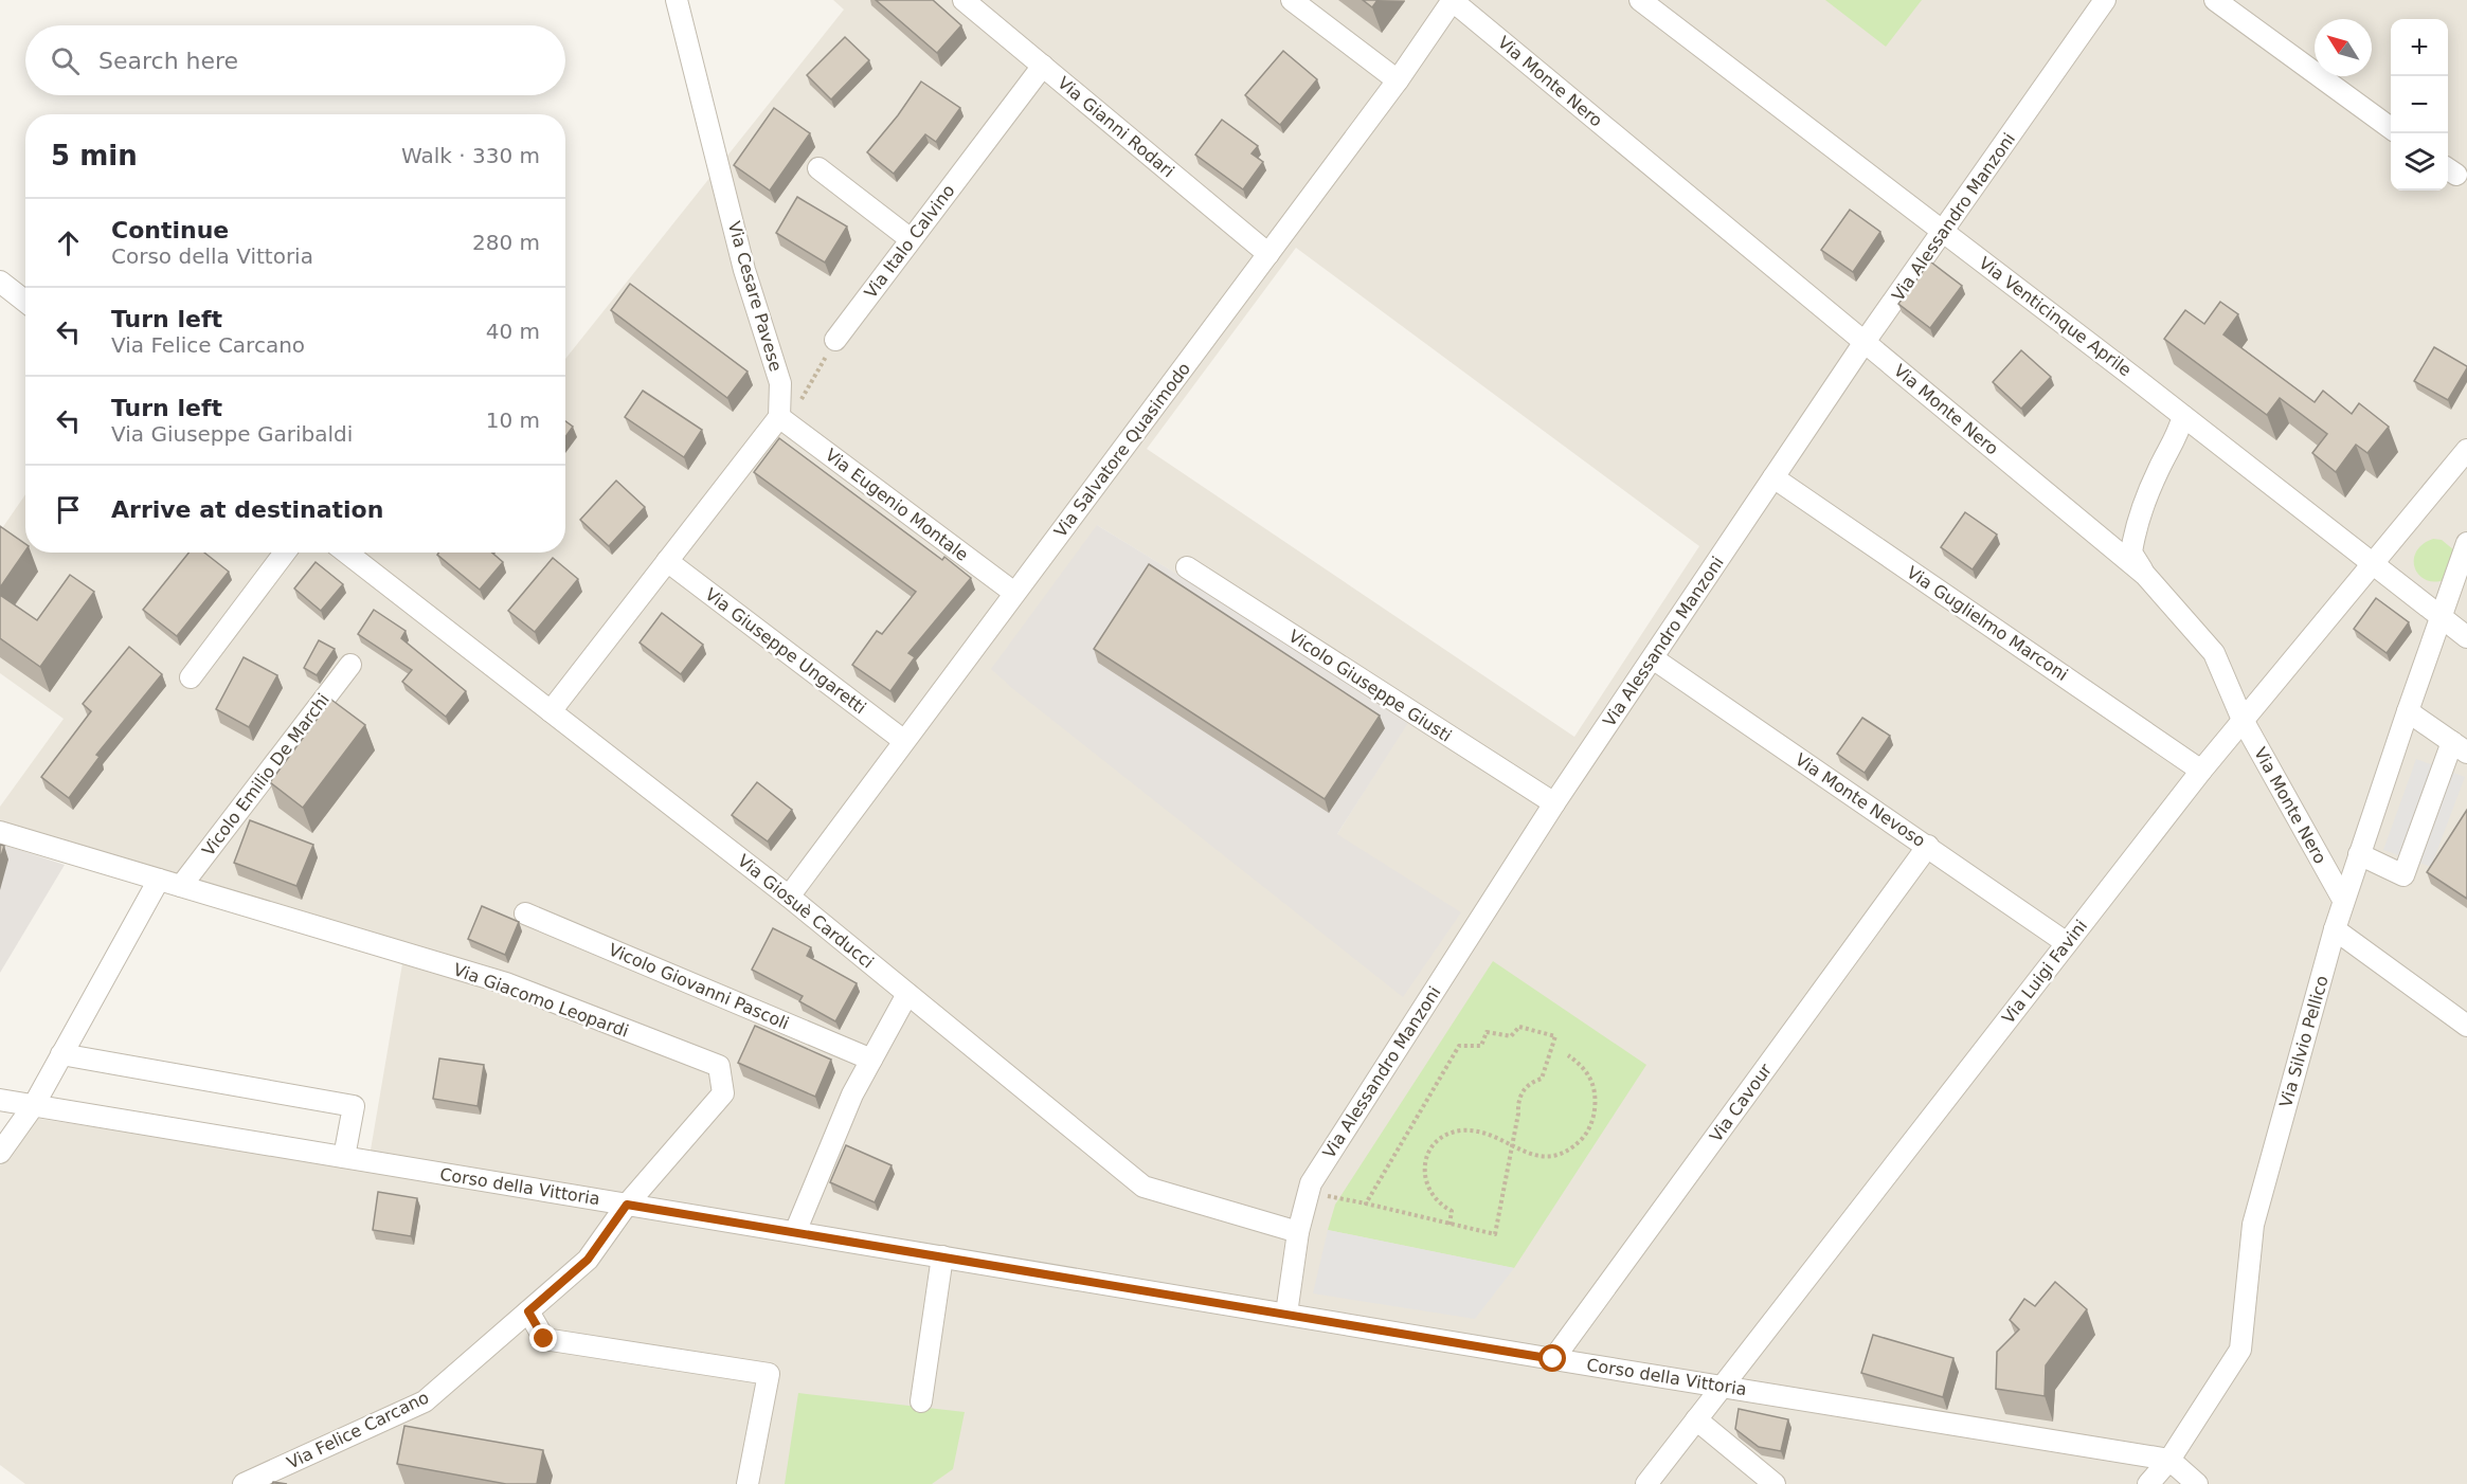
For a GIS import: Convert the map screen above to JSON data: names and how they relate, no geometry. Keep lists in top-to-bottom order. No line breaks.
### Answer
{"streets":{"street":["Via Monte Nero","Via Gianni Rodari","Via Alessandro Manzoni","Via Italo Calvino","Via Cesare Pavese","Via Venticinque Aprile","Via Salvatore Quasimodo","Via Eugenio Montale","Via Guglielmo Marconi","Via Giuseppe Ungaretti","Vicolo Giuseppe Giusti","Vicolo Emilio De Marchi","Via Monte Nevoso","Via Giosuè Carducci","Via Luigi Favini","Vicolo Giovanni Pascoli","Via Giacomo Leopardi","Via Silvio Pellico","Via Cavour","Corso della Vittoria","Via Felice Carcano"]},"crossings":[["Via Monte Nero","Via Alessandro Manzoni"],["Via Monte Nero","Via Salvatore Quasimodo"],["Via Monte Nero","Via Luigi Favini"],["Via Monte Nero","Via Silvio Pellico"],["Via Gianni Rodari","Via Italo Calvino"],["Via Gianni Rodari","Via Salvatore Quasimodo"],["Via Alessandro Manzoni","Via Venticinque Aprile"],["Via Alessandro Manzoni","Via Guglielmo Marconi"],["Via Alessandro Manzoni","Vicolo Giuseppe Giusti"],["Via Alessandro Manzoni","Via Monte Nevoso"],["Via Alessandro Manzoni","Via Giosuè Carducci"],["Via Alessandro Manzoni","Corso della Vittoria"],["Via Cesare Pavese","Via Eugenio Montale"],["Via Venticinque Aprile","Via Luigi Favini"],["Via Venticinque Aprile","Via Silvio Pellico"],["Via Salvatore Quasimodo","Via Eugenio Montale"],["Via Salvatore Quasimodo","Via Giuseppe Ungaretti"],["Via Salvatore Quasimodo","Via Giosuè Carducci"],["Via Guglielmo Marconi","Via Luigi Favini"],["Vicolo Emilio De Marchi","Via Giacomo Leopardi"],["Via Monte Nevoso","Via Luigi Favini"],["Via Monte Nevoso","Via Cavour"],["Via Luigi Favini","Corso della Vittoria"],["Via Giacomo Leopardi","Corso della Vittoria"],["Via Giacomo Leopardi","Via Felice Carcano"],["Via Silvio Pellico","Corso della Vittoria"],["Via Cavour","Corso della Vittoria"],["Corso della Vittoria","Via Felice Carcano"]],"north":"top left","page":{"map_buttons":["+","−"],"search":"Search here","heading":["5 min","Walk · 330 m"],"list":[["Continue","Corso della Vittoria","280 m"],["Turn left","Via Felice Carcano","40 m"],["Turn left","Via Giuseppe Garibaldi","10 m"],"Arrive at destination"]}}
